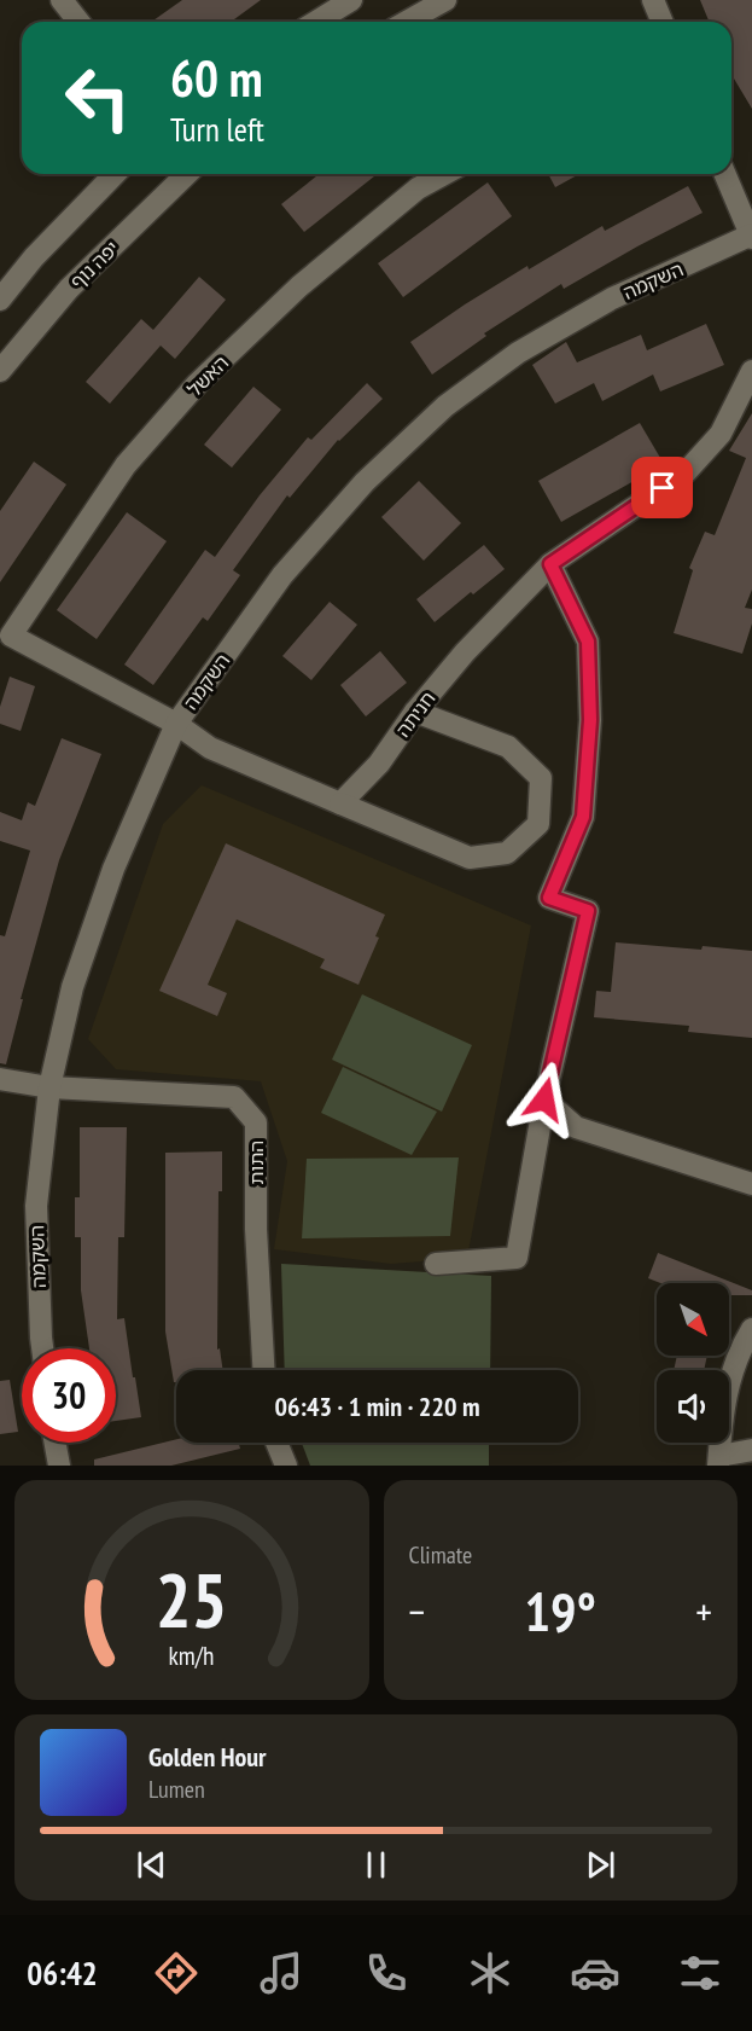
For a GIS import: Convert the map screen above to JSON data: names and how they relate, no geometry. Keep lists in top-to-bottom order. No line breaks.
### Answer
{"streets":{"street":["יפה נוף","השקמה","האשל","חניתה","התות"]},"crossings":[["השקמה","האשל"],["השקמה","התות"]],"north":"bottom right","page":{"turn":["60 m","Turn left"],"limit":"30","trip":"06:43 · 1 min · 220 m","tile":"Climate","heat":["−","19°","+"],"song":["Golden Hour","Lumen"],"tabs":"06:42","gauge":["25","km/h"]}}
